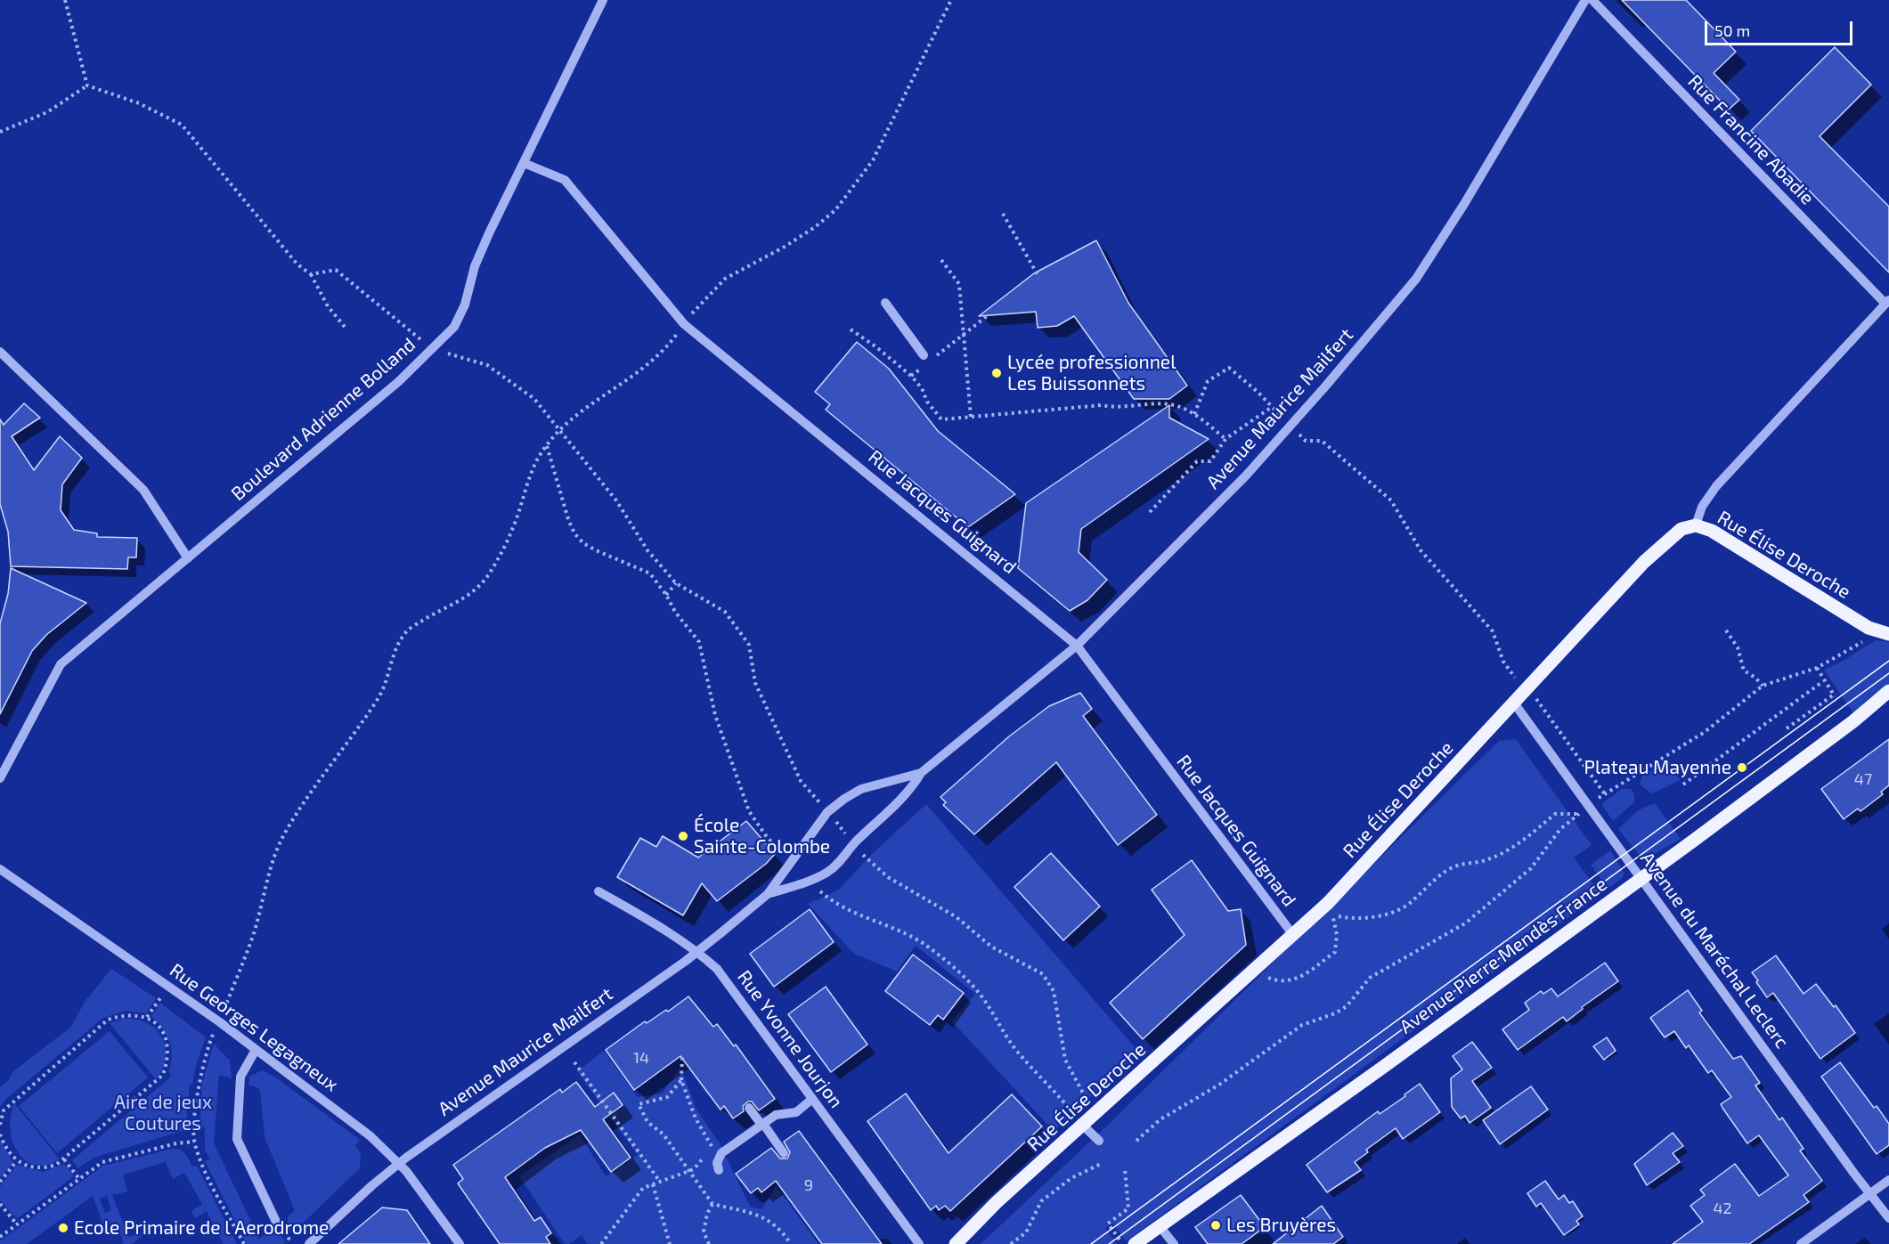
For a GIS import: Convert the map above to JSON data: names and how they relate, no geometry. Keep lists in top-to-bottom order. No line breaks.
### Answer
{"streets":{"main road":["Rue Élise Deroche","Avenue Pierre Mendès France"],"street":["Rue Francine Abadie","Avenue Maurice Mailfert","Boulevard Adrienne Bolland","Rue Jacques Guignard","Avenue du Maréchal Leclerc","Rue Georges Legagneux","Rue Yvonne Jourjon"]},"crossings":[["Avenue Maurice Mailfert","Rue Jacques Guignard"],["Avenue Maurice Mailfert","Rue Georges Legagneux"],["Avenue Maurice Mailfert","Rue Yvonne Jourjon"],["Boulevard Adrienne Bolland","Rue Jacques Guignard"],["Rue Jacques Guignard","Rue Élise Deroche"],["Rue Élise Deroche","Avenue du Maréchal Leclerc"],["Avenue du Maréchal Leclerc","Avenue Pierre Mendès France"]],"parks":["Aire de jeux Coutures"],"places":["Lycée professionnel Les Buissonnets","Plateau Mayenne","École Sainte-Colombe","Les Bruyères","Ecole Primaire de l Aerodrome"],"house_numbers":["47","14","9","42"],"scale_bar":"50 m"}
